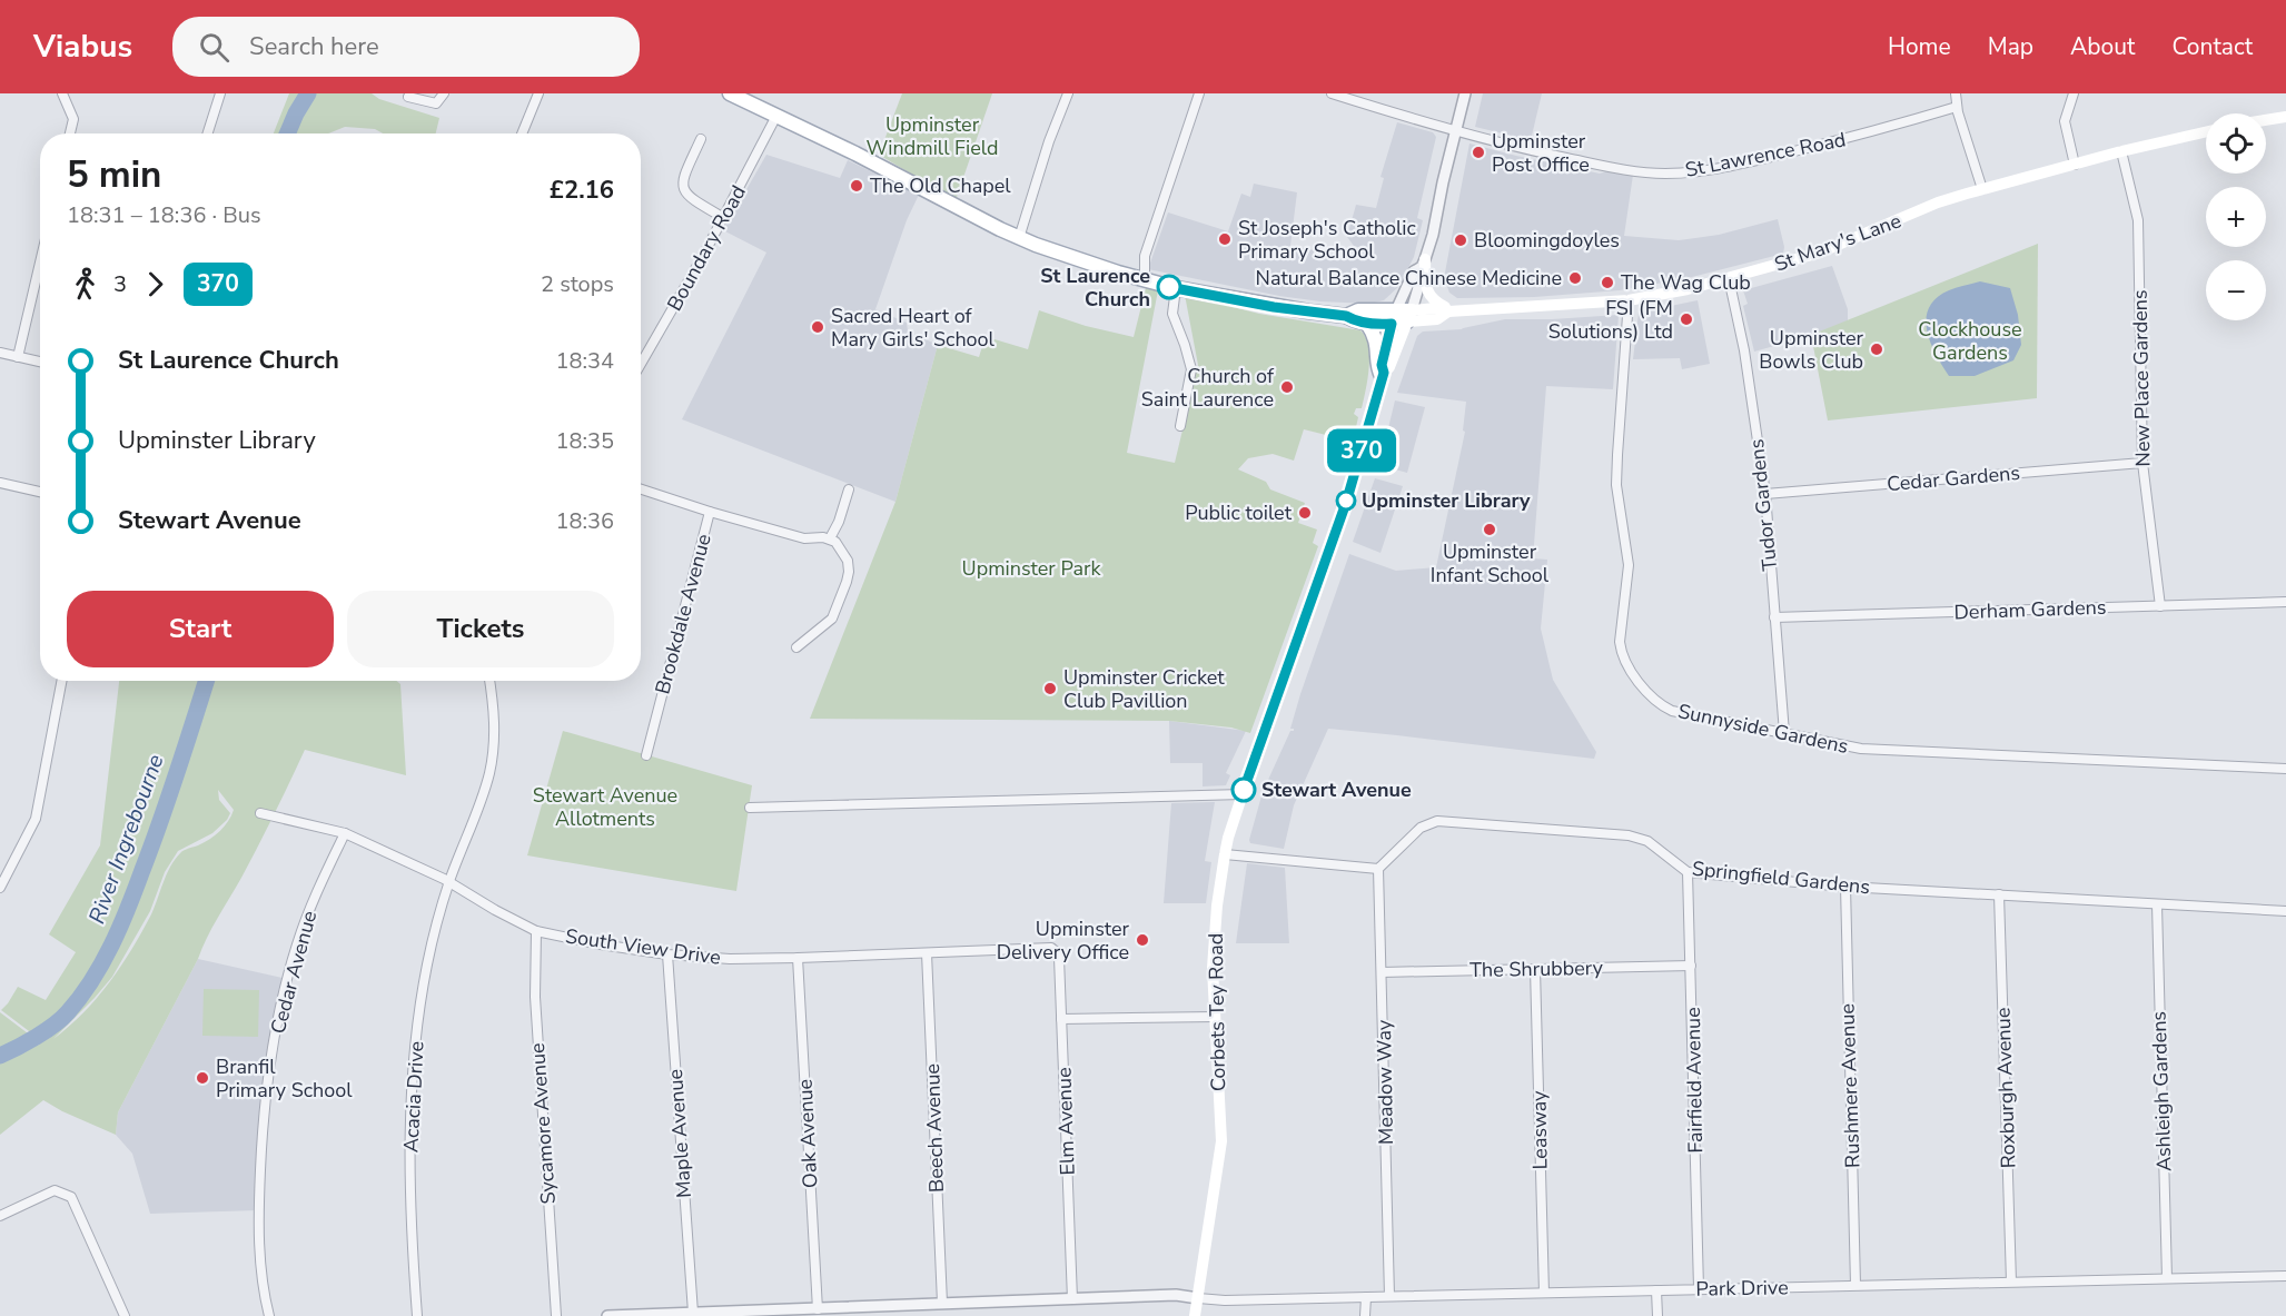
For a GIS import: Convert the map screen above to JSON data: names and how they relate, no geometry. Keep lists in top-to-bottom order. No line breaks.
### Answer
{"streets":{"main road":["St Mary's Lane","Corbets Tey Road"],"street":["St Lawrence Road","Boundary Road","New Place Gardens","Cedar Gardens","Tudor Gardens","Derham Gardens","Brookdale Avenue","Sunnyside Gardens","Springfield Gardens","South View Drive","The Shrubbery","Cedar Avenue","Fairfield Avenue","Meadow Way","Rushmere Avenue","Roxburgh Avenue","Ashleigh Gardens","Acacia Drive","Elm Avenue","Sycamore Avenue","Beech Avenue","Leasway","Maple Avenue","Oak Avenue","Park Drive"]},"crossings":[["St Mary's Lane","Boundary Road"],["St Mary's Lane","New Place Gardens"],["St Mary's Lane","Tudor Gardens"],["St Mary's Lane","Sunnyside Gardens"],["St Mary's Lane","Corbets Tey Road"],["New Place Gardens","Cedar Gardens"],["New Place Gardens","Derham Gardens"],["Cedar Gardens","Tudor Gardens"],["Tudor Gardens","Derham Gardens"],["Tudor Gardens","Sunnyside Gardens"],["Springfield Gardens","Fairfield Avenue"],["Springfield Gardens","Meadow Way"],["Springfield Gardens","Rushmere Avenue"],["Springfield Gardens","Roxburgh Avenue"],["Springfield Gardens","Ashleigh Gardens"],["South View Drive","Cedar Avenue"],["South View Drive","Acacia Drive"],["South View Drive","Elm Avenue"],["South View Drive","Sycamore Avenue"],["South View Drive","Beech Avenue"],["South View Drive","Maple Avenue"],["South View Drive","Oak Avenue"],["The Shrubbery","Fairfield Avenue"],["The Shrubbery","Meadow Way"],["The Shrubbery","Leasway"],["Corbets Tey Road","Park Drive"],["Fairfield Avenue","Park Drive"],["Meadow Way","Park Drive"],["Rushmere Avenue","Park Drive"],["Roxburgh Avenue","Park Drive"],["Ashleigh Gardens","Park Drive"],["Leasway","Park Drive"]],"water":["River Ingrebourne"],"parks":["Upminster Windmill Field","Clockhouse Gardens","Upminster Park","Stewart Avenue Allotments"],"places":["Upminster Post Office","The Old Chapel","St Joseph's Catholic Primary School","Bloomingdoyles","Natural Balance Chinese Medicine","The Wag Club","St Laurence Church","FSI (FM Solutions) Ltd","Sacred Heart of Mary Girls' School","Upminster Bowls Club","Church of Saint Laurence","Upminster Library","Public toilet","Upminster Infant School","Upminster Cricket Club Pavillion","Stewart Avenue","Upminster Delivery Office","Branfil Primary School"],"lines":["bus line 370"],"page":{"header":"Viabus","search":"Search here","nav":["Home","Map","About","Contact"],"on_map":"370","map_buttons":["+","−"],"heading":["5 min","18:31 – 18:36 · Bus","£2.16"],"legs":["3","370","2 stops"],"list":[{"name":"St Laurence Church","value":"18:34"},{"name":"Upminster Library","value":"18:35"},{"name":"Stewart Avenue","value":"18:36"}],"buttons":["Start","Tickets"]}}
